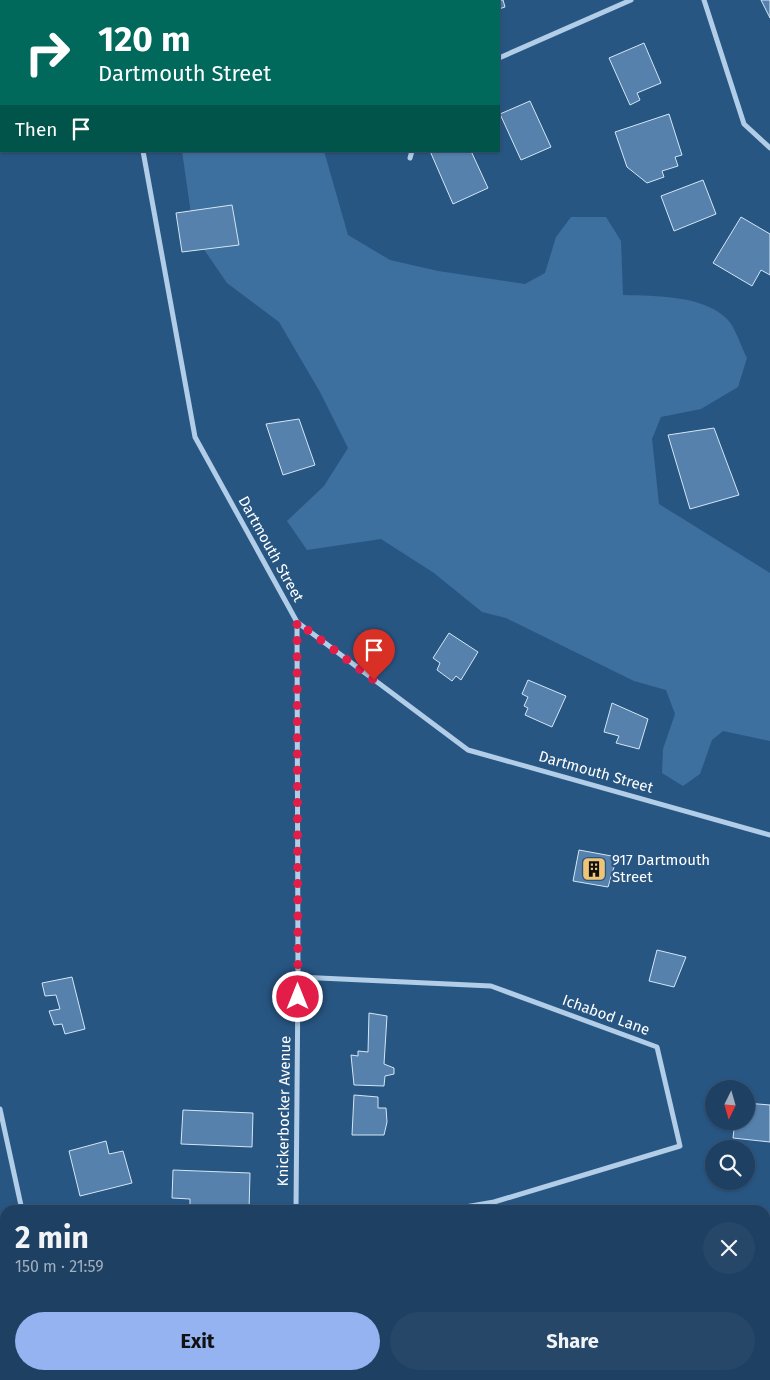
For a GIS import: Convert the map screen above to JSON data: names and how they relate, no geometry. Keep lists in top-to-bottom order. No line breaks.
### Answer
{"streets":{"street":["Dartmouth Street","Ichabod Lane","Knickerbocker Avenue"]},"crossings":[["Dartmouth Street","Knickerbocker Avenue"],["Ichabod Lane","Knickerbocker Avenue"]],"places":{"building":["917 Dartmouth Street"]},"north":"bottom","page":{"turn":["120 m","Dartmouth Street"],"then":"Then","heading":["2 min","150 m · 21:59"],"buttons":["Exit","Share"]}}
